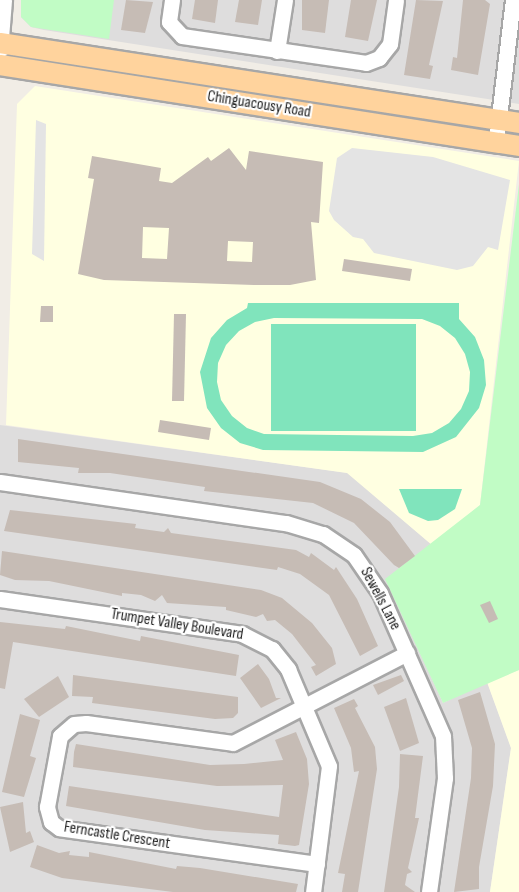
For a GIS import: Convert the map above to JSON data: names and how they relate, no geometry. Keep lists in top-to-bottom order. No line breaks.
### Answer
{"streets":{"main road":["Chinguacousy Road"],"street":["Sewells Lane","Trumpet Valley Boulevard","Ferncastle Crescent"]},"crossings":[["Trumpet Valley Boulevard","Ferncastle Crescent"]]}
